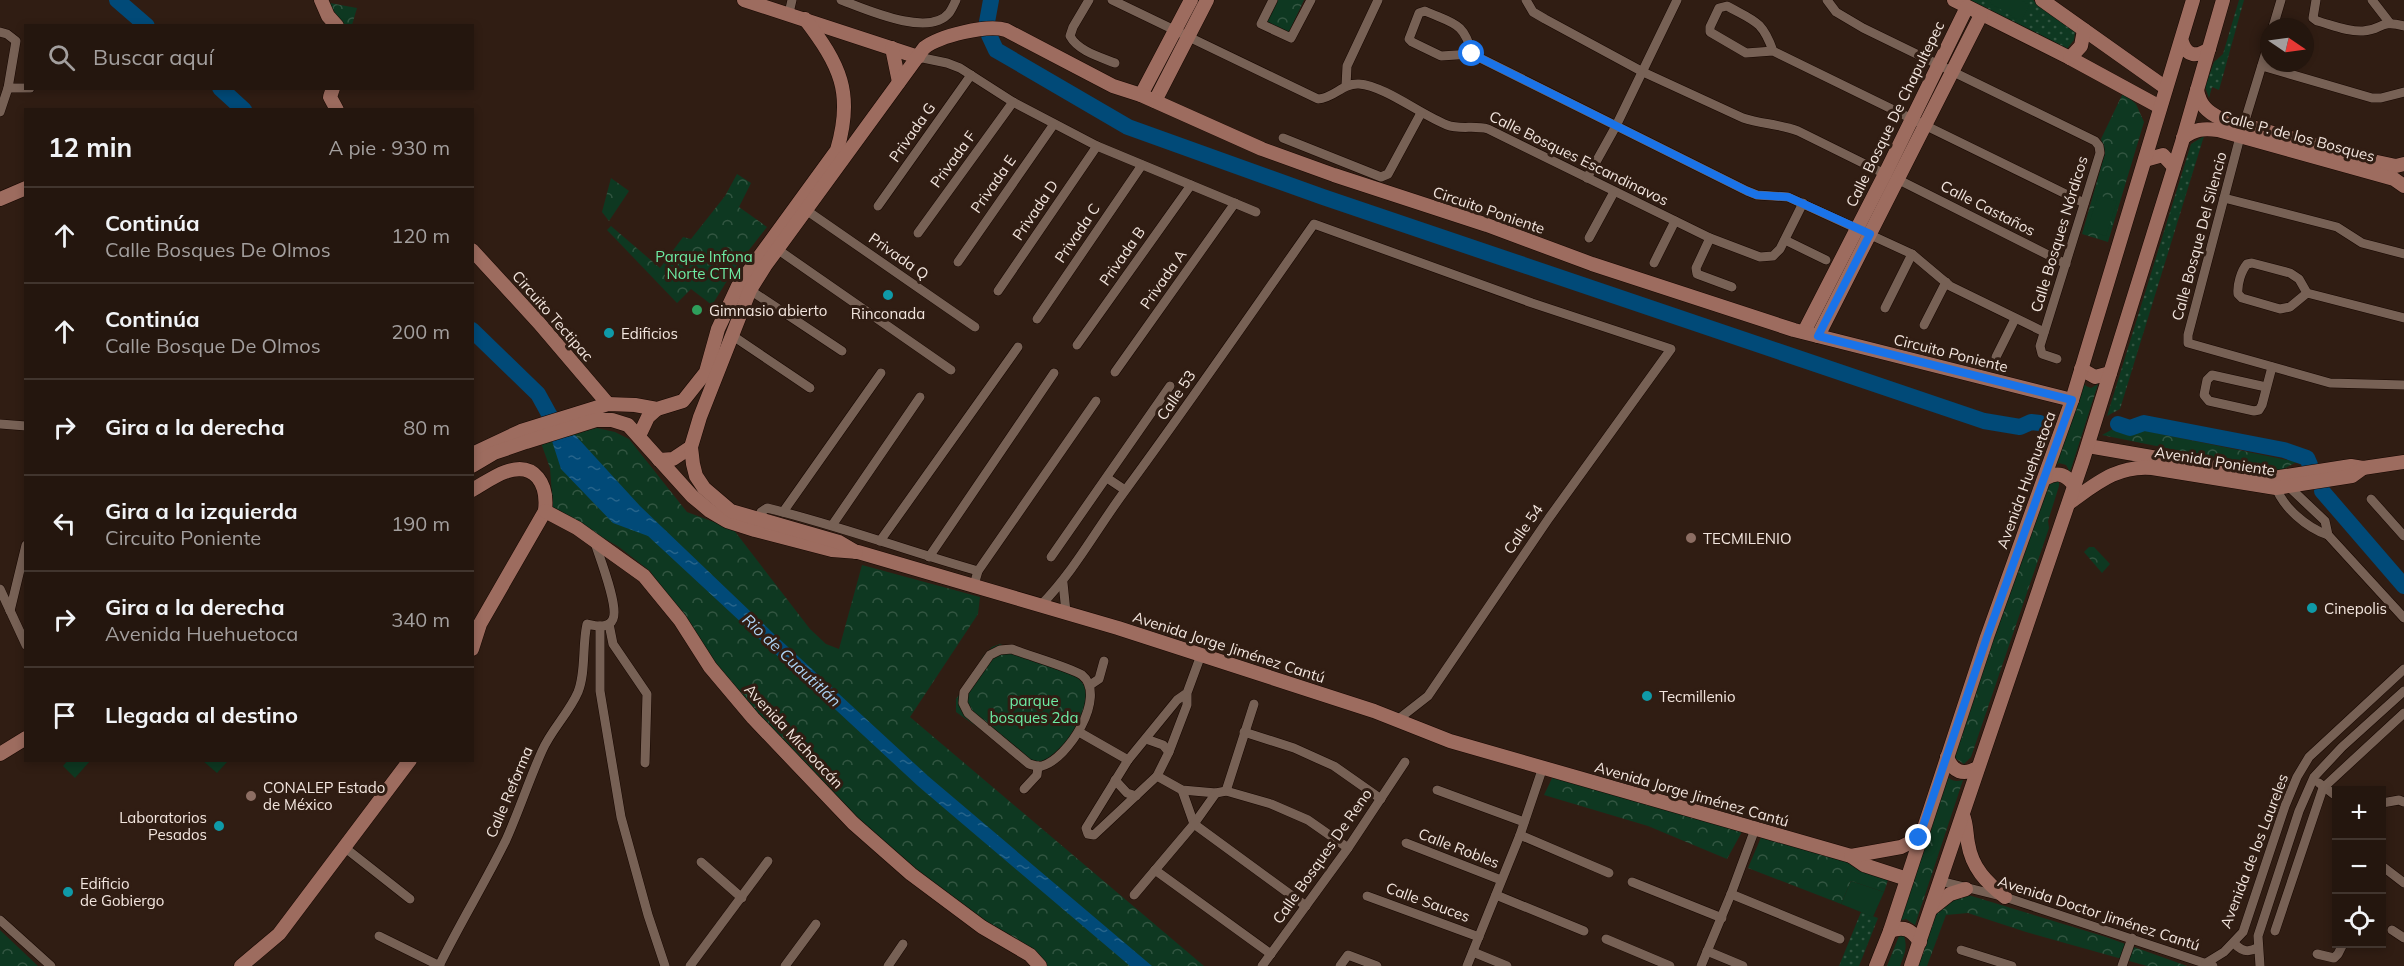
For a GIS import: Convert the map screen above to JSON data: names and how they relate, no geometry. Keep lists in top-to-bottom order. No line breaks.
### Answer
{"streets":{"main road":["Calle Bosque De Chapultepec","Calle P. de los Bosques","Circuito Poniente","Circuito Tectipac","Avenida Poniente","Avenida Huehuetoca","Avenida Jorge Jiménez Cantú","Avenida Michoacán"],"street":["Privada G","Calle Bosques Escandinavos","Privada F","Privada E","Calle Castaños","Privada D","Privada C","Calle Bosques Nórdicos","Calle Bosque Del Silencio","Privada Q","Privada B","Privada A","Calle 53","Calle 54","Calle Reforma","Calle Robles","Avenida de los Laureles","Calle Bosques De Reno","Calle Sauces","Avenida Doctor Jiménez Cantú"]},"crossings":[["Calle Bosque De Chapultepec","Calle Castaños"],["Calle Bosque De Chapultepec","Circuito Poniente"],["Calle Bosque De Chapultepec","Calle Bosques Nórdicos"],["Calle P. de los Bosques","Calle Bosque Del Silencio"],["Calle Castaños","Calle Bosques Nórdicos"],["Circuito Poniente","Privada Q"],["Circuito Poniente","Avenida Huehuetoca"],["Circuito Poniente","Avenida Jorge Jiménez Cantú"],["Calle 53","Calle 54"],["Calle 53","Avenida Jorge Jiménez Cantú"],["Avenida Huehuetoca","Avenida Jorge Jiménez Cantú"],["Calle 54","Avenida Jorge Jiménez Cantú"],["Avenida de los Laureles","Avenida Doctor Jiménez Cantú"]],"water":["Rio de Cuautitlán"],"parks":["Parque Infona Norte CTM","parque bosques 2da"],"places":["Rinconada","Gimnasio abierto","Edificios","TECMILENIO","Cinepolis","Tecmillenio","CONALEP Estado de México","Laboratorios Pesados","Edificio de Gobiergo"],"north":"right","page":{"search":"Buscar aquí","heading":["12 min","A pie · 930 m"],"list":[["Continúa","Calle Bosques De Olmos","120 m"],["Continúa","Calle Bosque De Olmos","200 m"],["Gira a la derecha","80 m"],["Gira a la izquierda","Circuito Poniente","190 m"],["Gira a la derecha","Avenida Huehuetoca","340 m"],"Llegada al destino"],"map_buttons":["+","−"]}}
